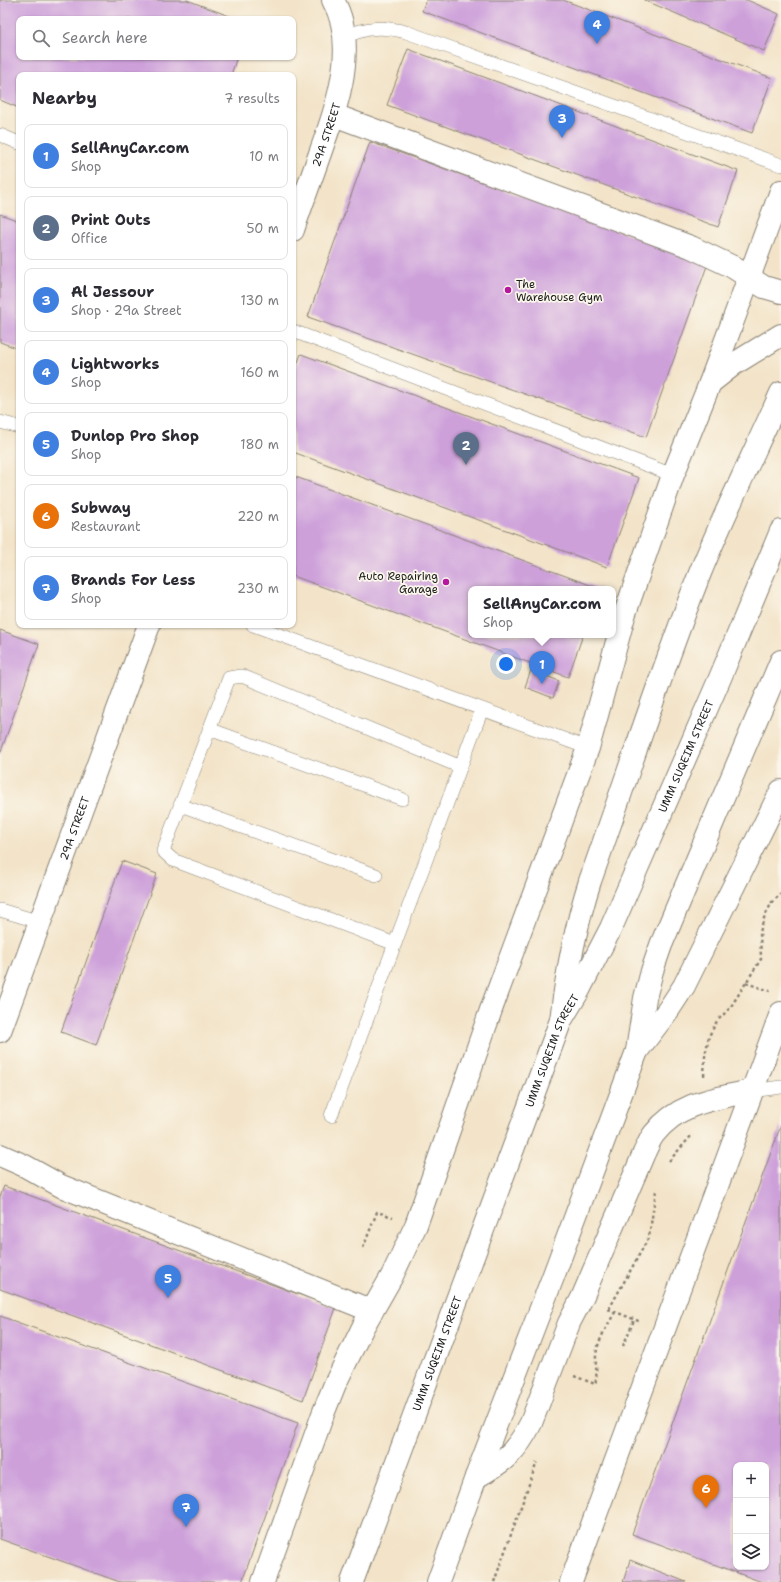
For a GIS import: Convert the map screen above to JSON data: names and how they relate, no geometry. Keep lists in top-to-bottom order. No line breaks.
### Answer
{"streets":{"street":["29A STREET","UMM SUQEIM STREET"]},"places":["The Warehouse Gym","Auto Repairing Garage"],"page":{"pins":["4","3","2","1","5","6","7"],"search":"Search here","heading":["Nearby","7 results"],"list":[{"mark":"1","name":"SellAnyCar.com","note":"Shop","value":"10 m"},{"mark":"2","name":"Print Outs","note":"Office","value":"50 m"},{"mark":"3","name":"Al Jessour","note":"Shop · 29a Street","value":"130 m"},{"mark":"4","name":"Lightworks","note":"Shop","value":"160 m"},{"mark":"5","name":"Dunlop Pro Shop","note":"Shop","value":"180 m"},{"mark":"6","name":"Subway","note":"Restaurant","value":"220 m"},{"mark":"7","name":"Brands For Less","note":"Shop","value":"230 m"}],"popup":["SellAnyCar.com","Shop"],"map_buttons":["+","−"]}}
